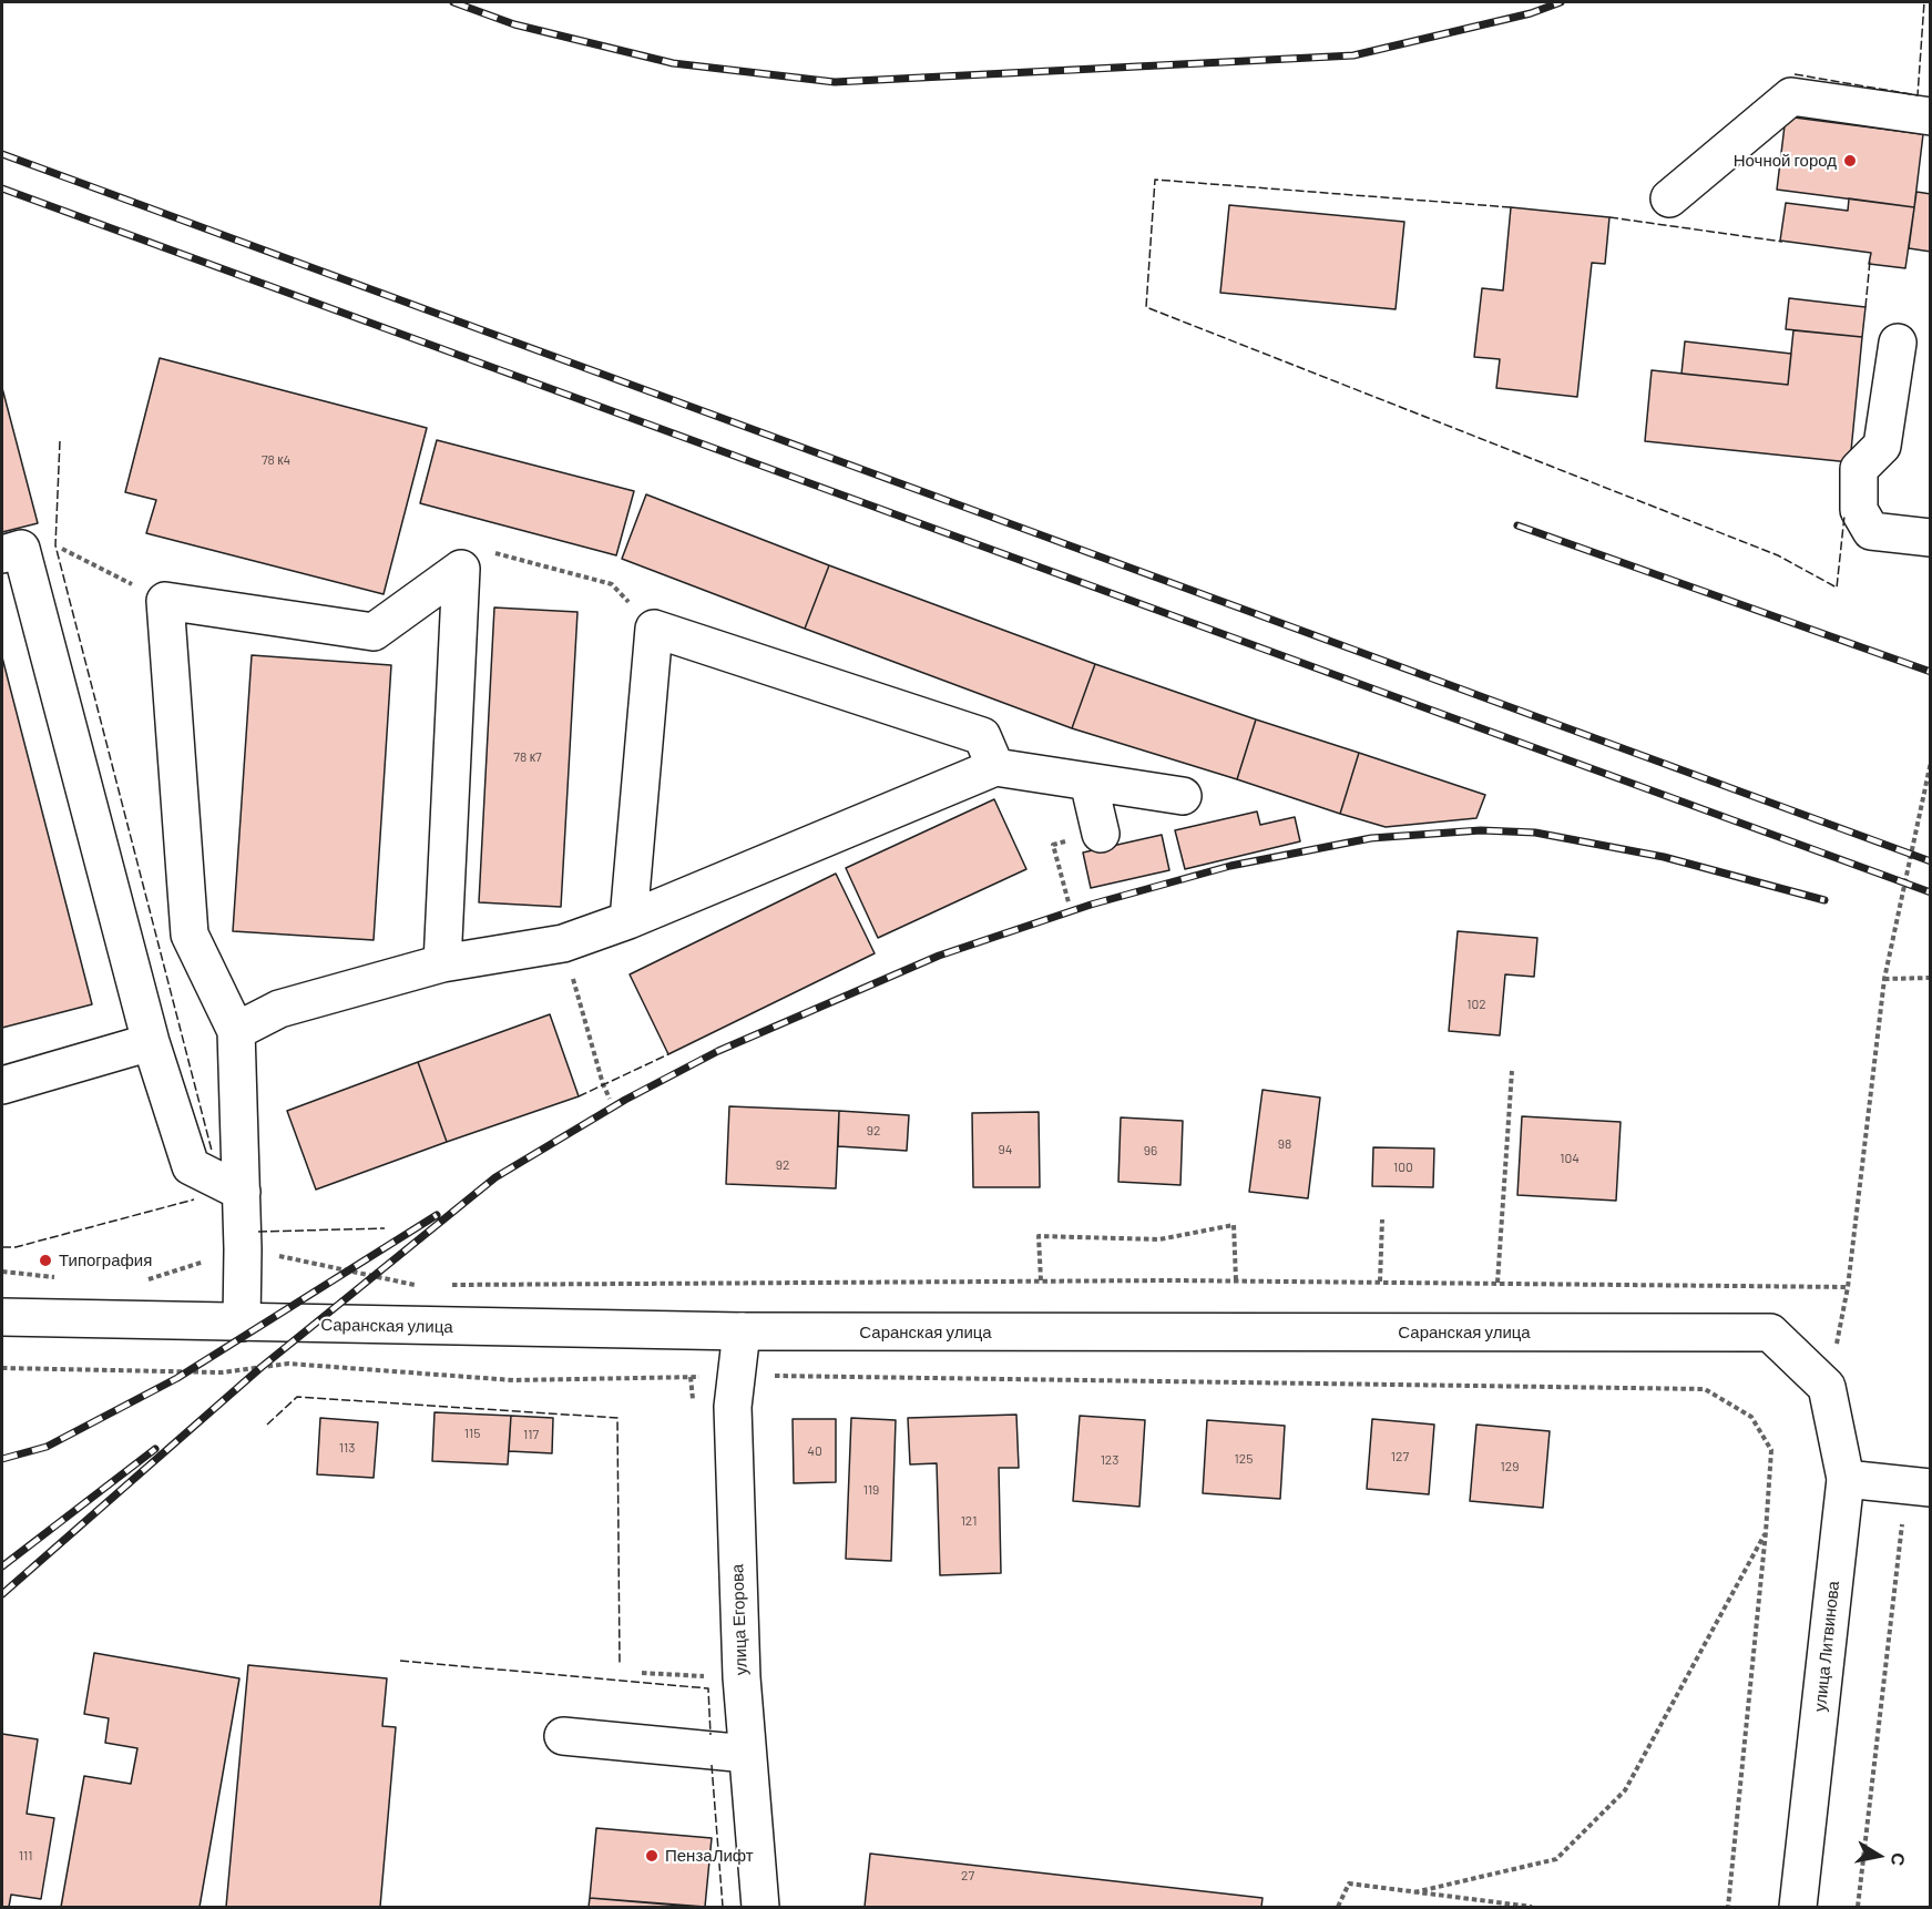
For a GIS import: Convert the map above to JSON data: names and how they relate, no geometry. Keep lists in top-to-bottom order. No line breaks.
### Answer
{"streets":{"main road":["Саранская улица","улица Егорова","улица Литвинова"]},"crossings":[["Саранская улица","улица Егорова"],["Саранская улица","улица Литвинова"]],"places":["Ночной город","Типография","ПензаЛифт"],"house_numbers":["78 к4","78 к7","102","92","98","94","96","104","92","100","115","117","113","40","127","125","123","129","119","121","111","27"],"north":"right"}
